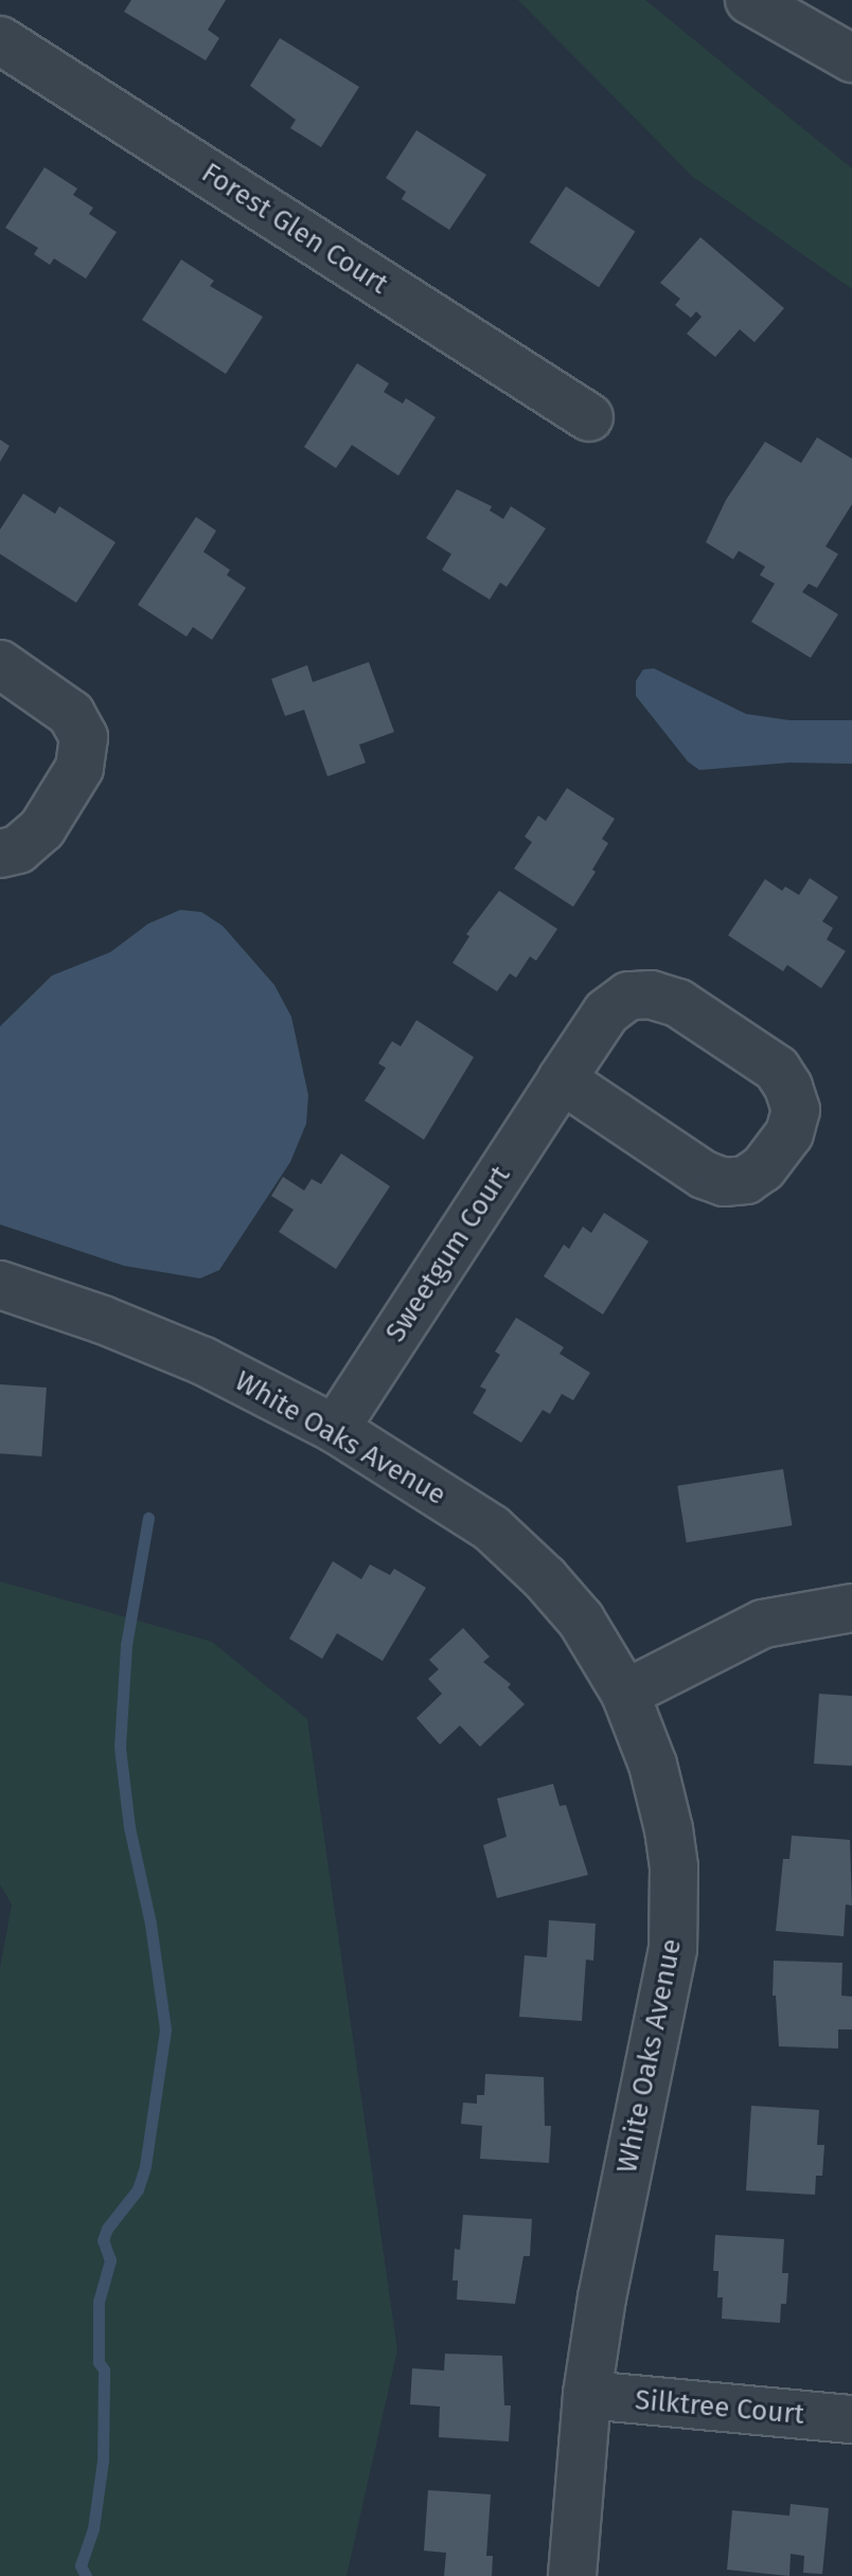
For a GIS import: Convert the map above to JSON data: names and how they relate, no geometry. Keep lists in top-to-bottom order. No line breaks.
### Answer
{"streets":{"street":["Forest Glen Court","Sweetgum Court","White Oaks Avenue","Silktree Court"]},"crossings":[["Sweetgum Court","White Oaks Avenue"],["White Oaks Avenue","Silktree Court"]]}
